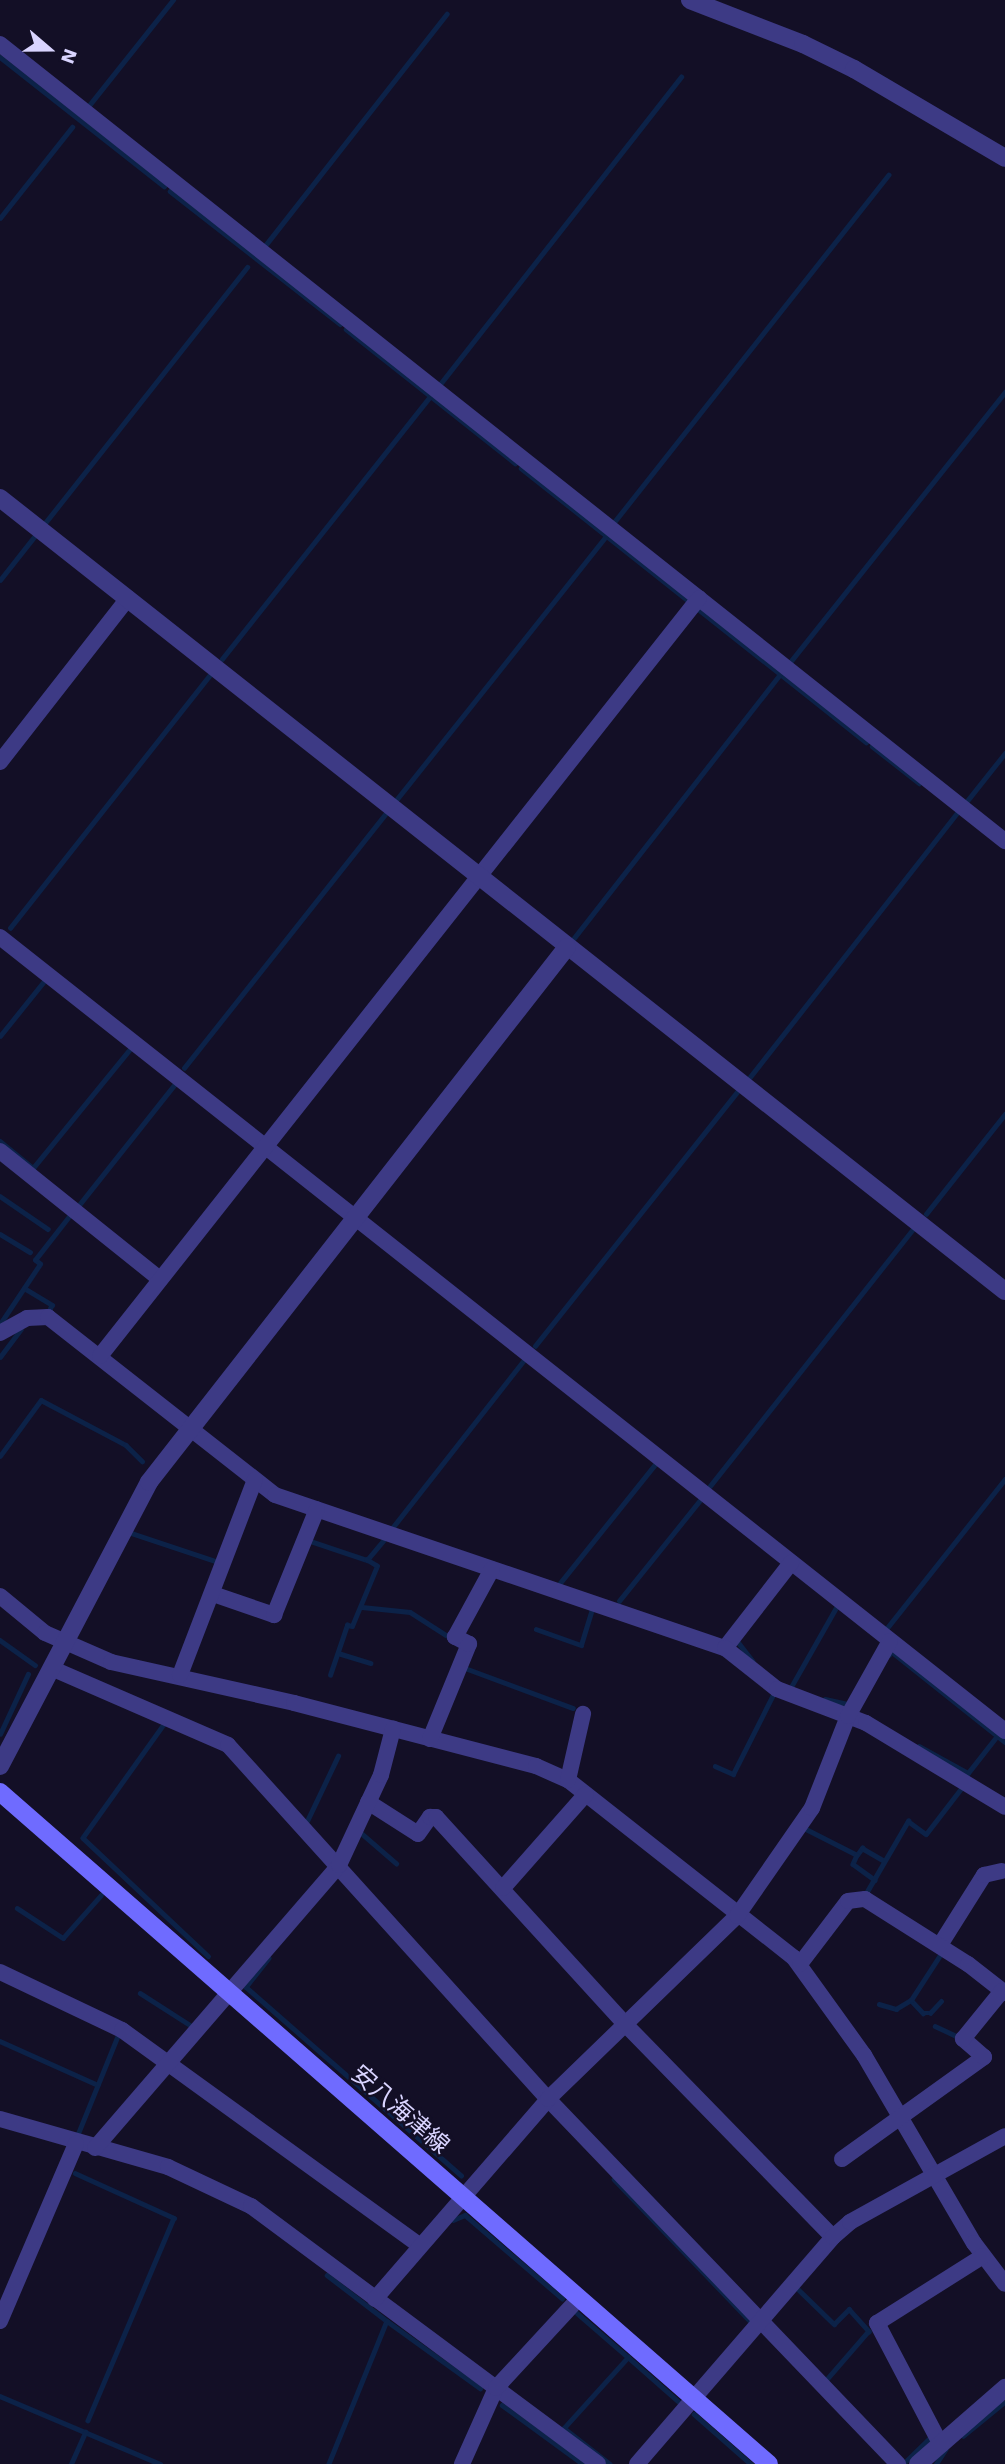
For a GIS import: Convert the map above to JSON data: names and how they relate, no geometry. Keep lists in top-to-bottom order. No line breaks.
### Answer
{"streets":{"main road":["安八海津線"]},"north":"right"}
